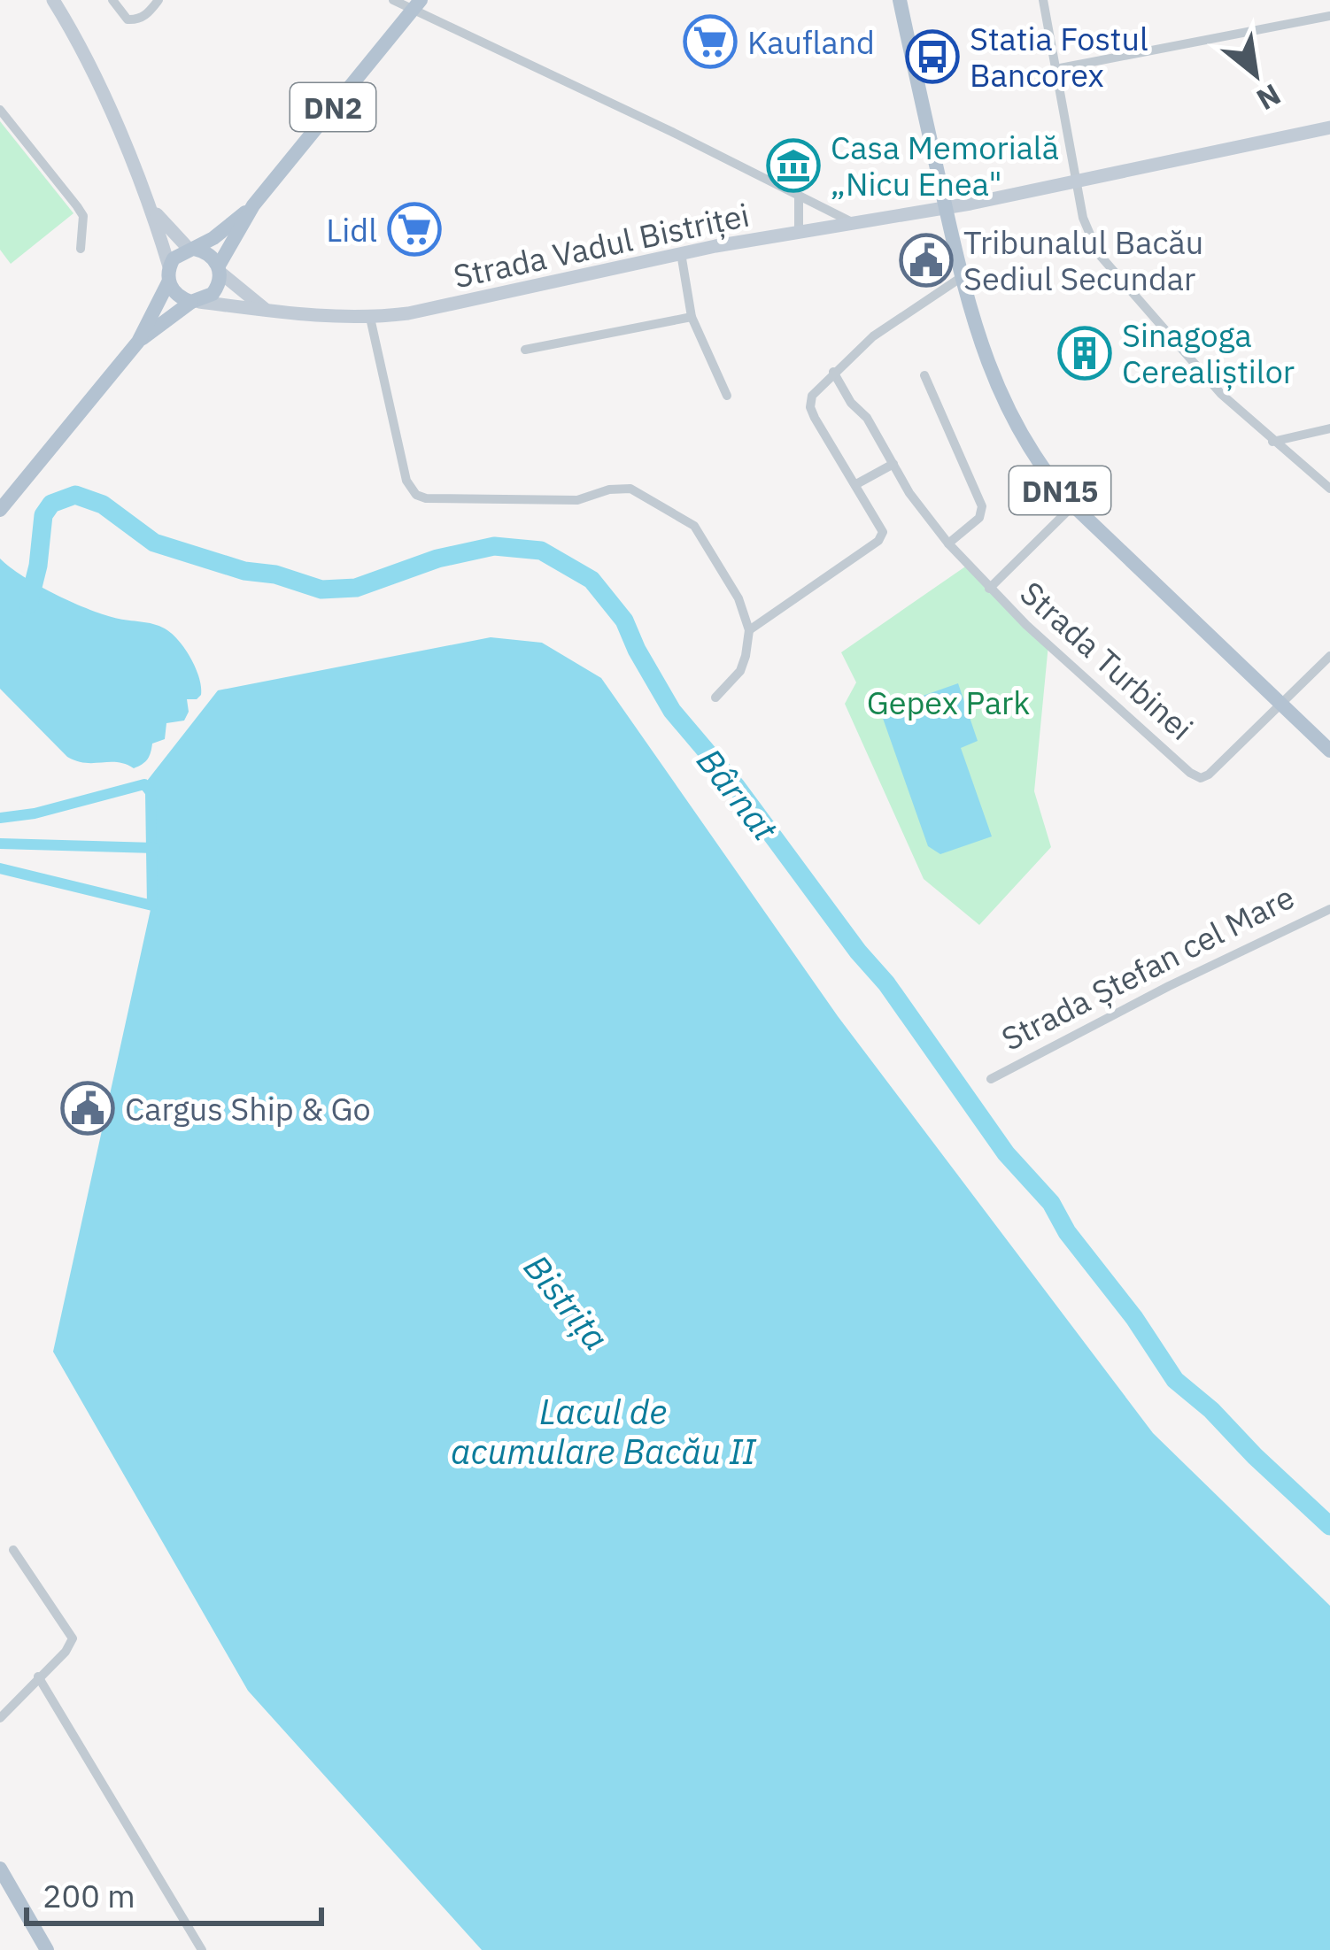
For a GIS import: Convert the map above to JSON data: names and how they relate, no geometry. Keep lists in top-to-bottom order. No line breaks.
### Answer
{"streets":{"main road":["DN2","Strada Vadul Bistriței","DN15"],"street":["Strada Turbinei","Strada Ștefan cel Mare"]},"crossings":[["DN2","Strada Vadul Bistriței"],["Strada Vadul Bistriței","DN15"],["DN15","Strada Turbinei"]],"water":["Bârnat","Bistrița","Lacul de acumulare Bacău II"],"parks":["Gepex Park"],"places":{"supermarket":["Kaufland","Lidl"],"bus stop":["Statia Fostul Bancorex"],"museum":["Casa Memorială „Nicu Enea\""],"public building":["Tribunalul Bacău Sediul Secundar","Cargus Ship & Go"],"building":["Sinagoga Cerealiștilor"]},"scale_bar":"200 m","north":"bottom right"}
